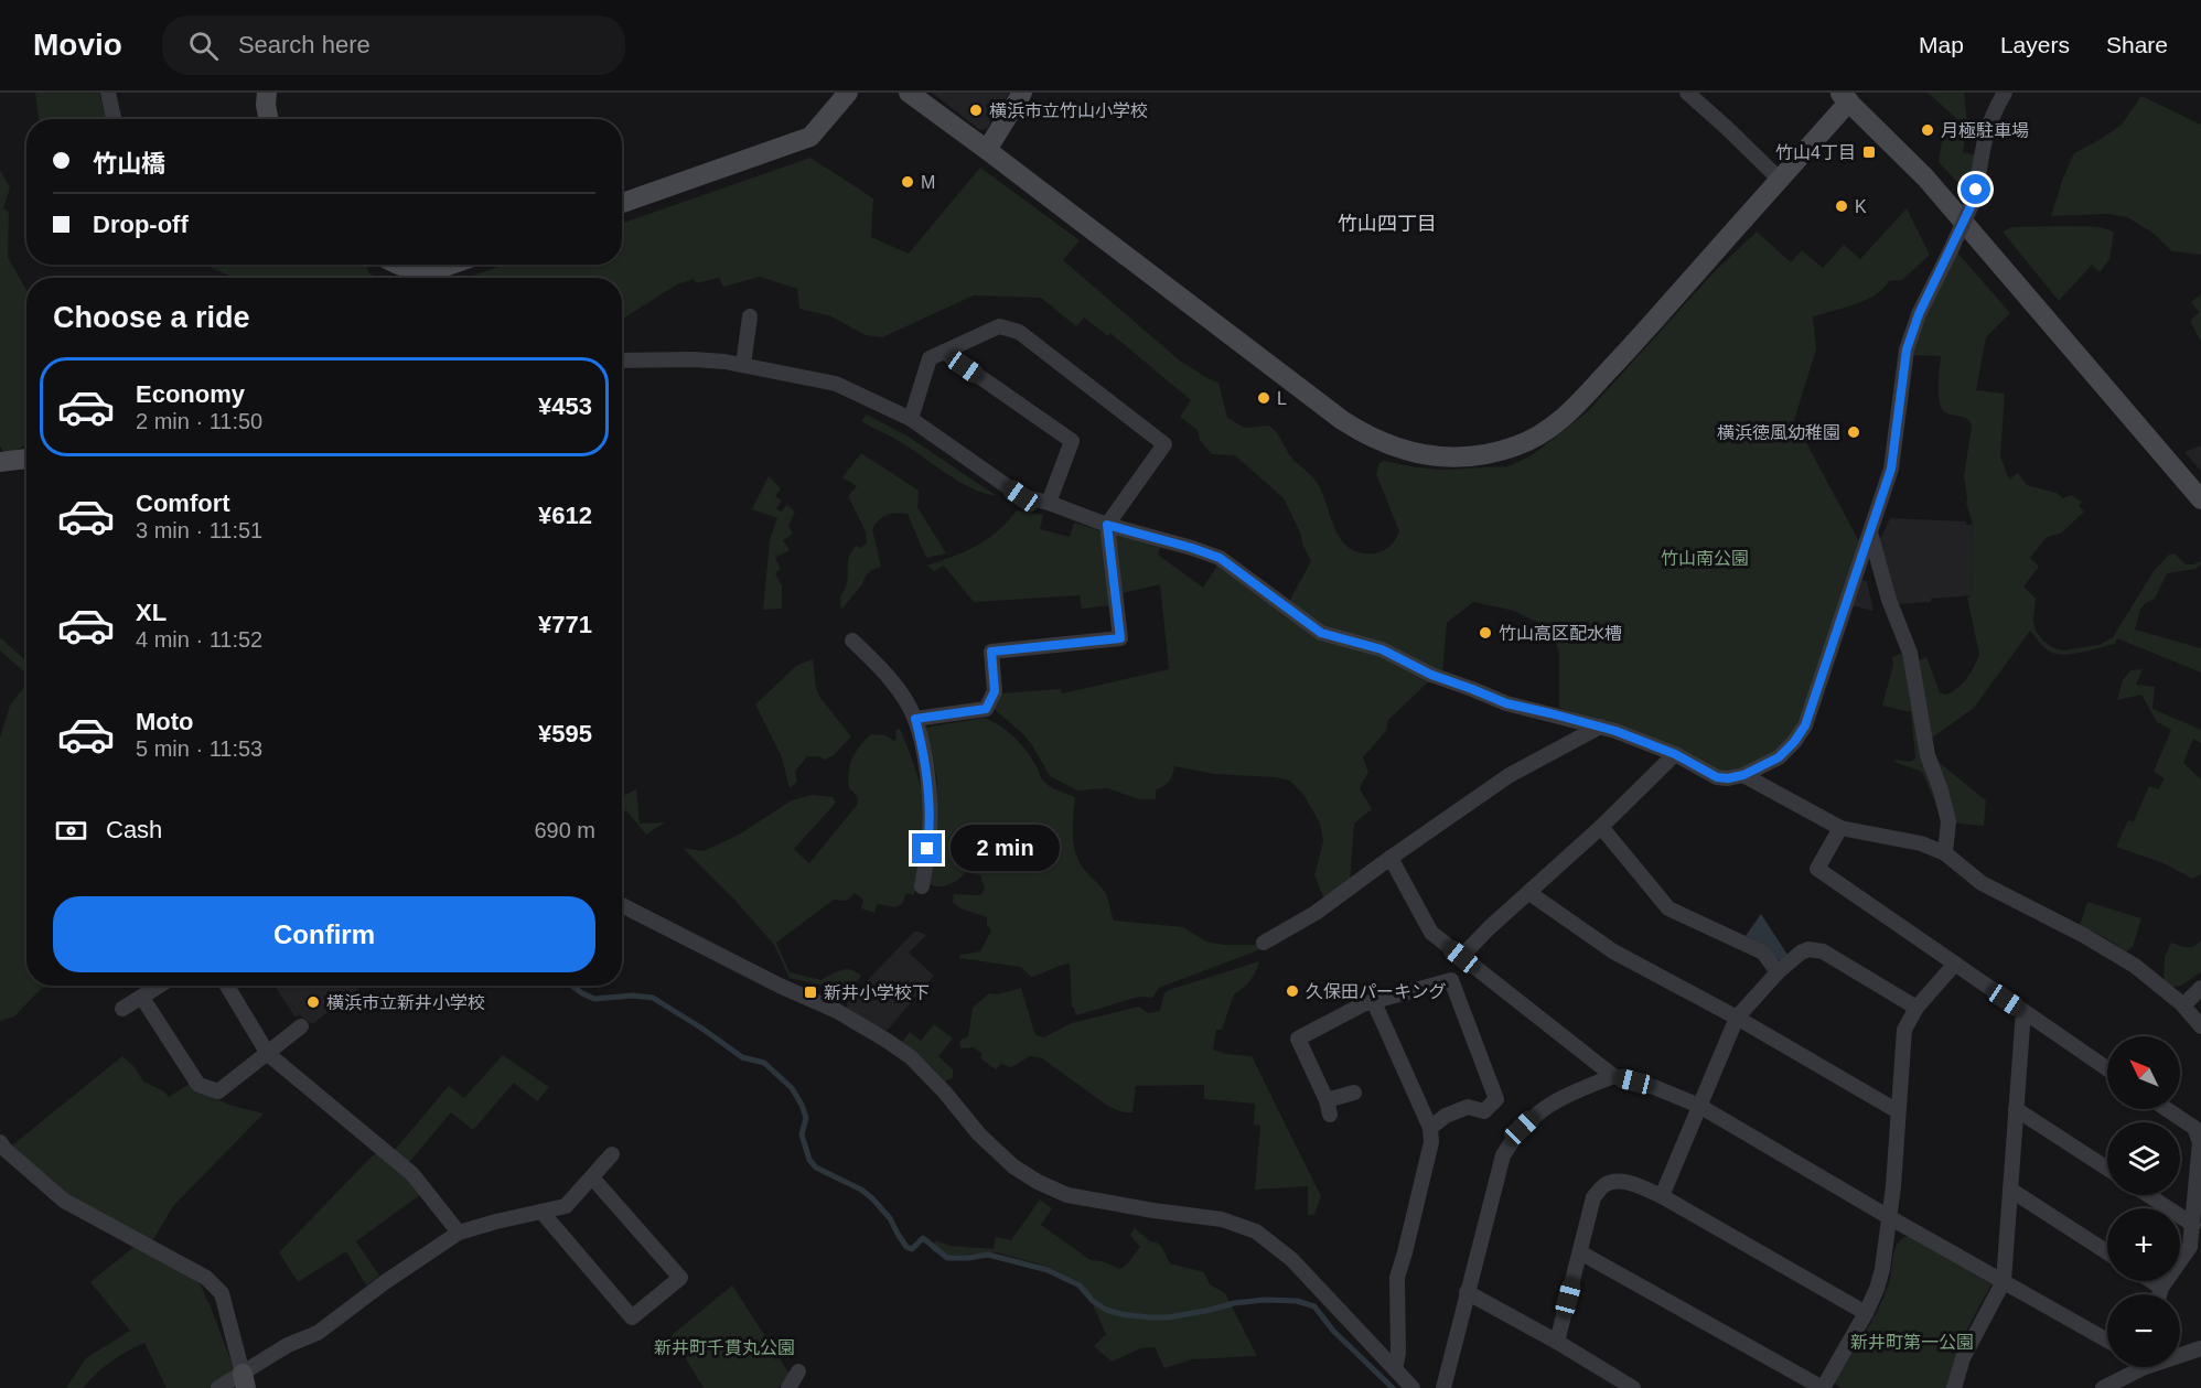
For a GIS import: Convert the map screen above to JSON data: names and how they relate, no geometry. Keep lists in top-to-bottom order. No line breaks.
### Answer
{"districts":["竹山四丁目"],"parks":["竹山南公園","新井町第一公園","新井町千貫丸公園"],"places":{"other":["横浜市立竹山小学校","月極駐車場","M","K","L","横浜徳風幼稚園","竹山高区配水槽","久保田パーキング","横浜市立新井小学校"],"transit":["竹山4丁目","新井小学校下"]},"north":"top left","page":{"header":"Movio","search":"Search here","nav":["Map","Layers","Share"],"banner":["竹山橋","Drop-off"],"heading":"Choose a ride","list":[{"name":"Economy","note":"2 min · 11:50","value":"¥453"},{"name":"Comfort","note":"3 min · 11:51","value":"¥612"},{"name":"XL","note":"4 min · 11:52","value":"¥771"},{"name":"Moto","note":"5 min · 11:53","value":"¥595"}],"pay":["Cash","690 m"],"bubble":"2 min","buttons":"Confirm","map_buttons":["+","−"]}}
